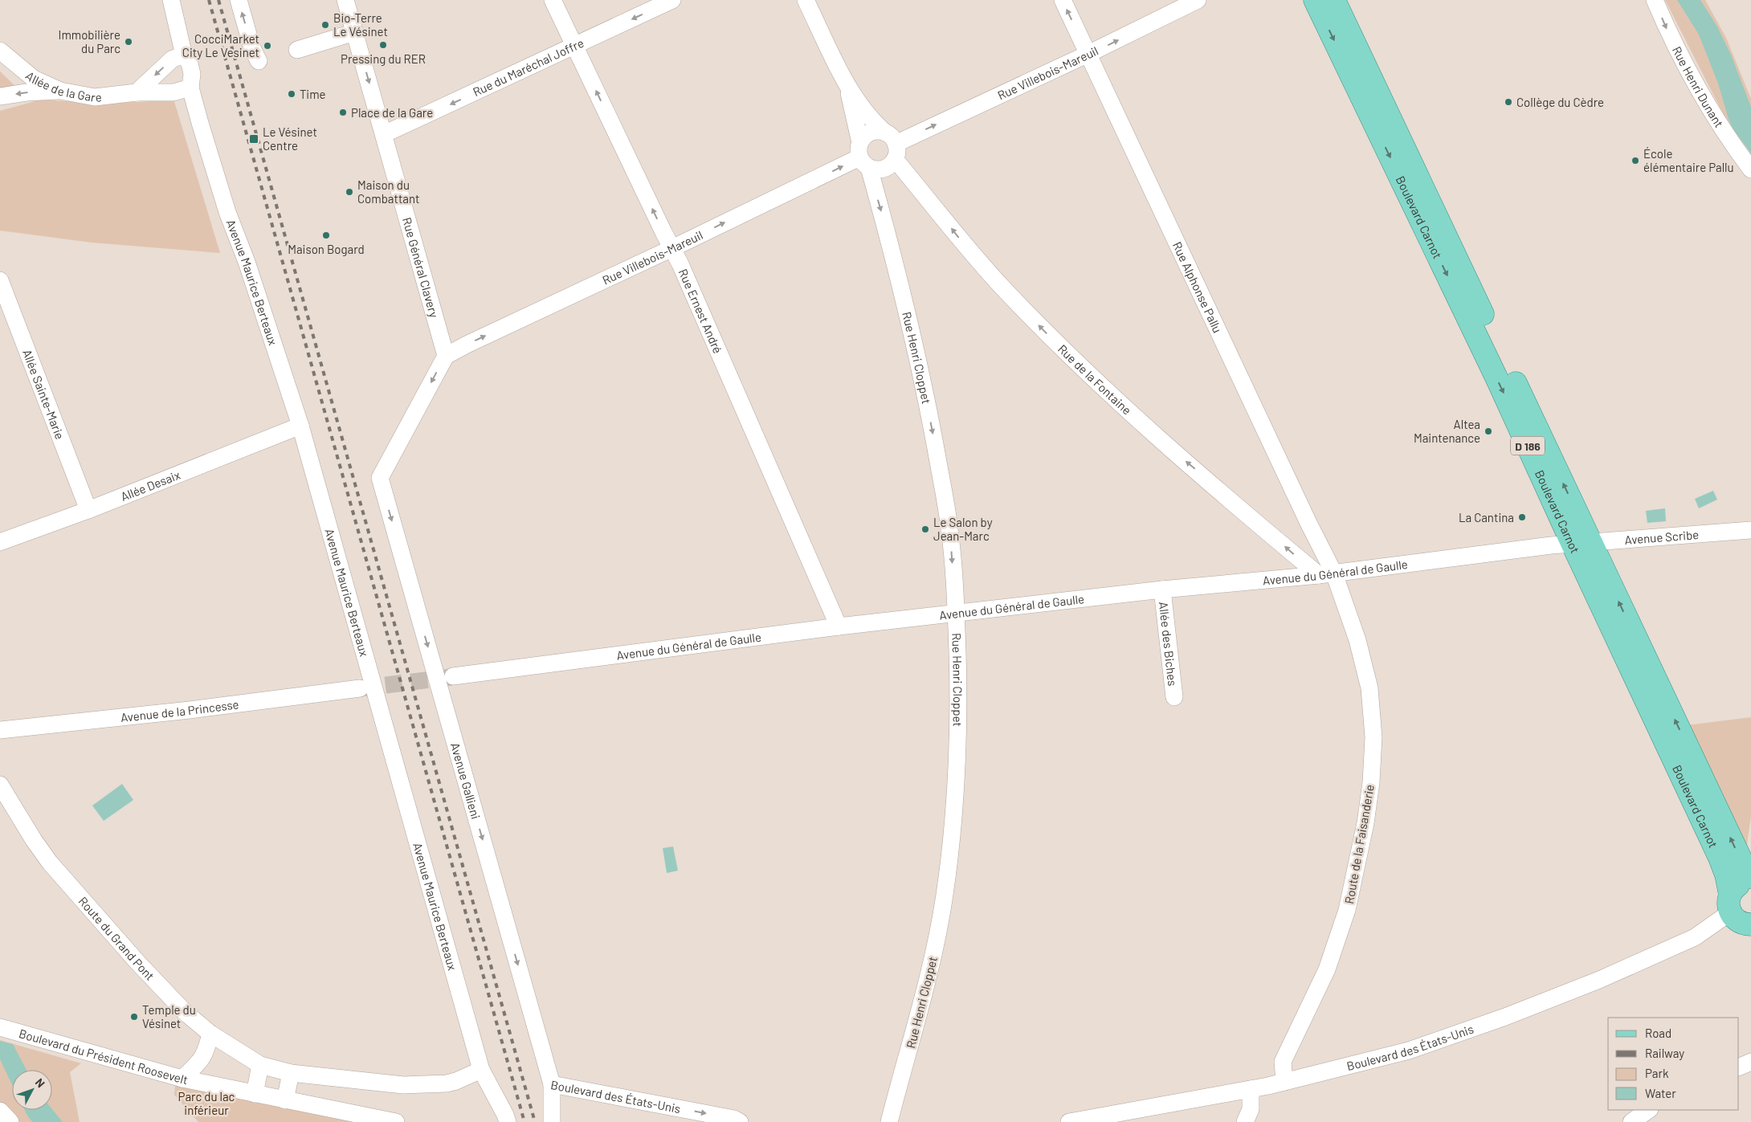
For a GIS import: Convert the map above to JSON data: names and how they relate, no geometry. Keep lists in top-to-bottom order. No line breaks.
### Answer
{"streets":{"main road":["Boulevard Carnot","D 186"],"street":["Rue du Maréchal Joffre","Rue Villebois-Mareuil","Allée de la Gare","Rue Henri Dunant","Rue Général Clavery","Avenue Maurice Berteaux","Rue Alphonse Pallu","Rue Ernest André","Rue Henri Cloppet","Rue de la Fontaine","Allée Sainte-Marie","Allée Desaix","Avenue Scribe","Avenue du Général de Gaulle","Allée des Biches","Avenue de la Princesse","Avenue Gallieni","Route de la Faisanderie","Route du Grand Pont","Boulevard des États-Unis","Boulevard du Président Roosevelt"]},"crossings":[["Rue du Maréchal Joffre","Rue Général Clavery"],["Rue du Maréchal Joffre","Rue Ernest André"],["Rue Villebois-Mareuil","Rue Général Clavery"],["Rue Villebois-Mareuil","Rue Alphonse Pallu"],["Rue Villebois-Mareuil","Rue Ernest André"],["Rue Villebois-Mareuil","Rue Henri Cloppet"],["Rue Villebois-Mareuil","Rue de la Fontaine"],["Rue Villebois-Mareuil","Avenue Gallieni"],["Allée de la Gare","Avenue Maurice Berteaux"],["Boulevard Carnot","Avenue Scribe"],["Boulevard Carnot","Avenue du Général de Gaulle"],["Boulevard Carnot","Boulevard des États-Unis"],["Rue Général Clavery","Avenue Gallieni"],["Avenue Maurice Berteaux","Allée Desaix"],["Rue Alphonse Pallu","Rue de la Fontaine"],["Rue Alphonse Pallu","Avenue du Général de Gaulle"],["Rue Alphonse Pallu","Route de la Faisanderie"],["Rue Ernest André","Avenue du Général de Gaulle"],["Rue Henri Cloppet","Rue de la Fontaine"],["Rue Henri Cloppet","Avenue du Général de Gaulle"],["Rue de la Fontaine","Avenue du Général de Gaulle"],["Rue de la Fontaine","Route de la Faisanderie"],["Allée Sainte-Marie","Allée Desaix"],["Avenue Scribe","Avenue du Général de Gaulle"],["Avenue du Général de Gaulle","Allée des Biches"],["Avenue du Général de Gaulle","Route de la Faisanderie"],["Avenue Gallieni","Boulevard des États-Unis"],["Route de la Faisanderie","Boulevard des États-Unis"]],"one_way":["Rue du Maréchal Joffre","Rue Villebois-Mareuil","Rue Henri Dunant","Rue Henri Cloppet","Rue de la Fontaine","Avenue Gallieni"],"parks":["Parc du lac inférieur"],"places":{"other":["Bio-Terre Le Vésinet","Immobilière du Parc","Pressing du RER","CocciMarket City Le Vesinet","Time","Collège du Cèdre","Place de la Gare","École élémentaire Pallu","Maison du Combattant","Maison Bogard","Altea Maintenance","La Cantina","Le Salon by Jean-Marc","Temple du Vésinet"],"transit":["Le Vésinet Centre"]},"legend":["Road","Railway","Park","Water"],"north":"top right"}
